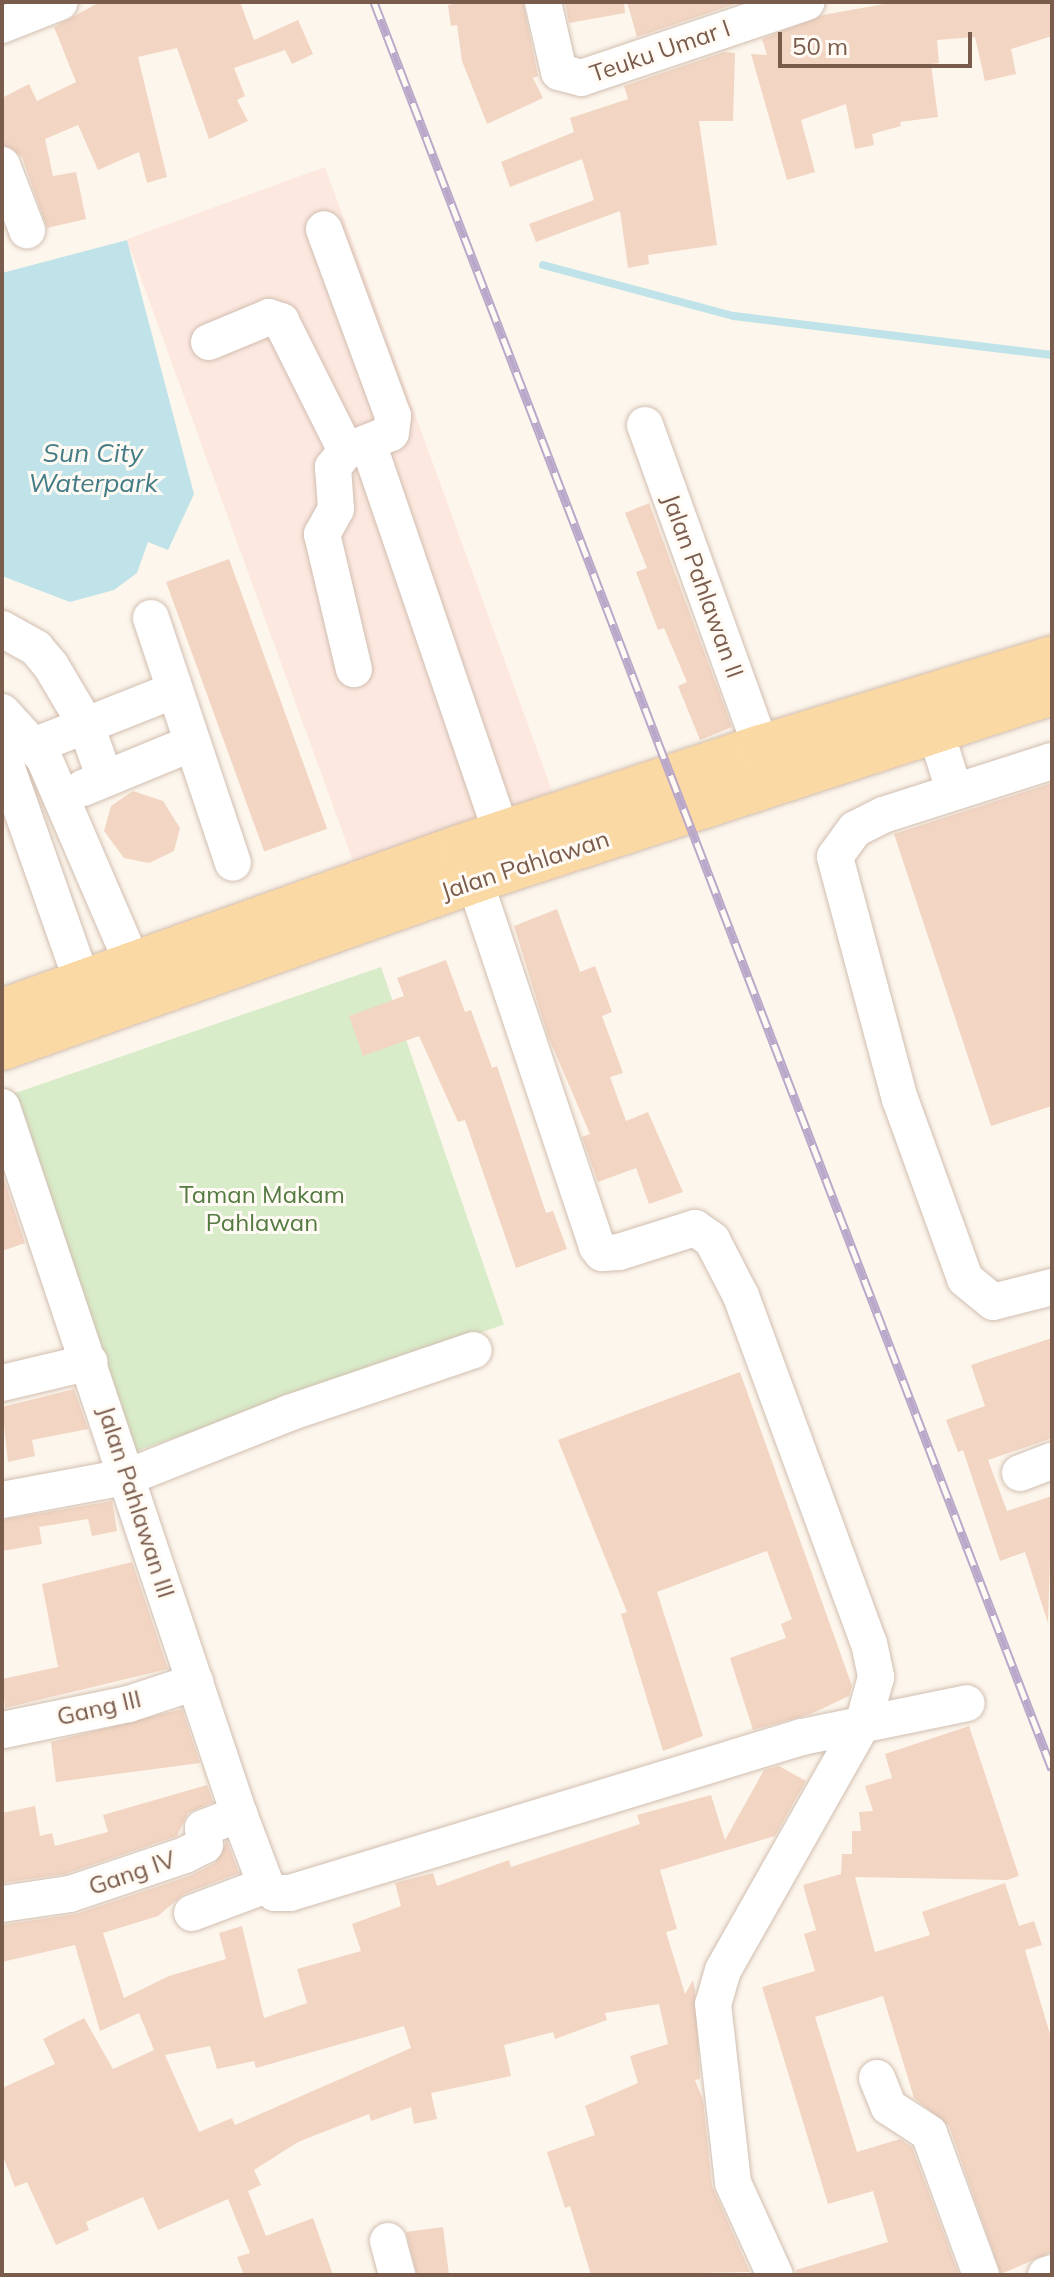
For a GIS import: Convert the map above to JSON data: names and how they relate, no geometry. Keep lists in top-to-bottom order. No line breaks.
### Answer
{"streets":{"main road":["Jalan Pahlawan"],"street":["Teuku Umar I","Jalan Pahlawan II","Jalan Pahlawan III","Gang III","Gang IV"]},"crossings":[["Jalan Pahlawan II","Jalan Pahlawan"],["Jalan Pahlawan III","Gang III"],["Jalan Pahlawan III","Gang IV"]],"water":["Sun City Waterpark"],"parks":["Taman Makam Pahlawan"],"scale_bar":"50 m"}
